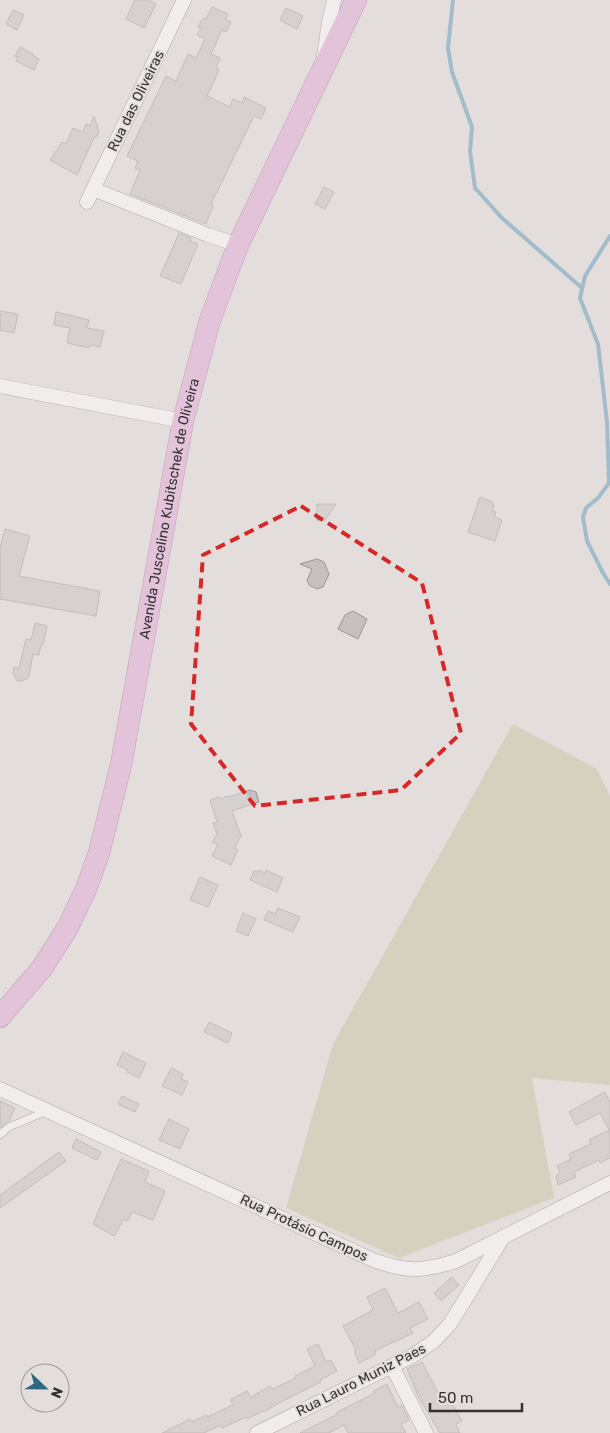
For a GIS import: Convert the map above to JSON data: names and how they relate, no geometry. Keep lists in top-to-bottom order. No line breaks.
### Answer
{"streets":{"main road":["Avenida Juscelino Kubitschek de Oliveira"],"street":["Rua das Oliveiras","Rua Protásio Campos","Rua Lauro Muniz Paes"]},"crossings":[["Rua das Oliveiras","Avenida Juscelino Kubitschek de Oliveira"],["Rua Protásio Campos","Rua Lauro Muniz Paes"]],"scale_bar":"50 m","north":"right"}
